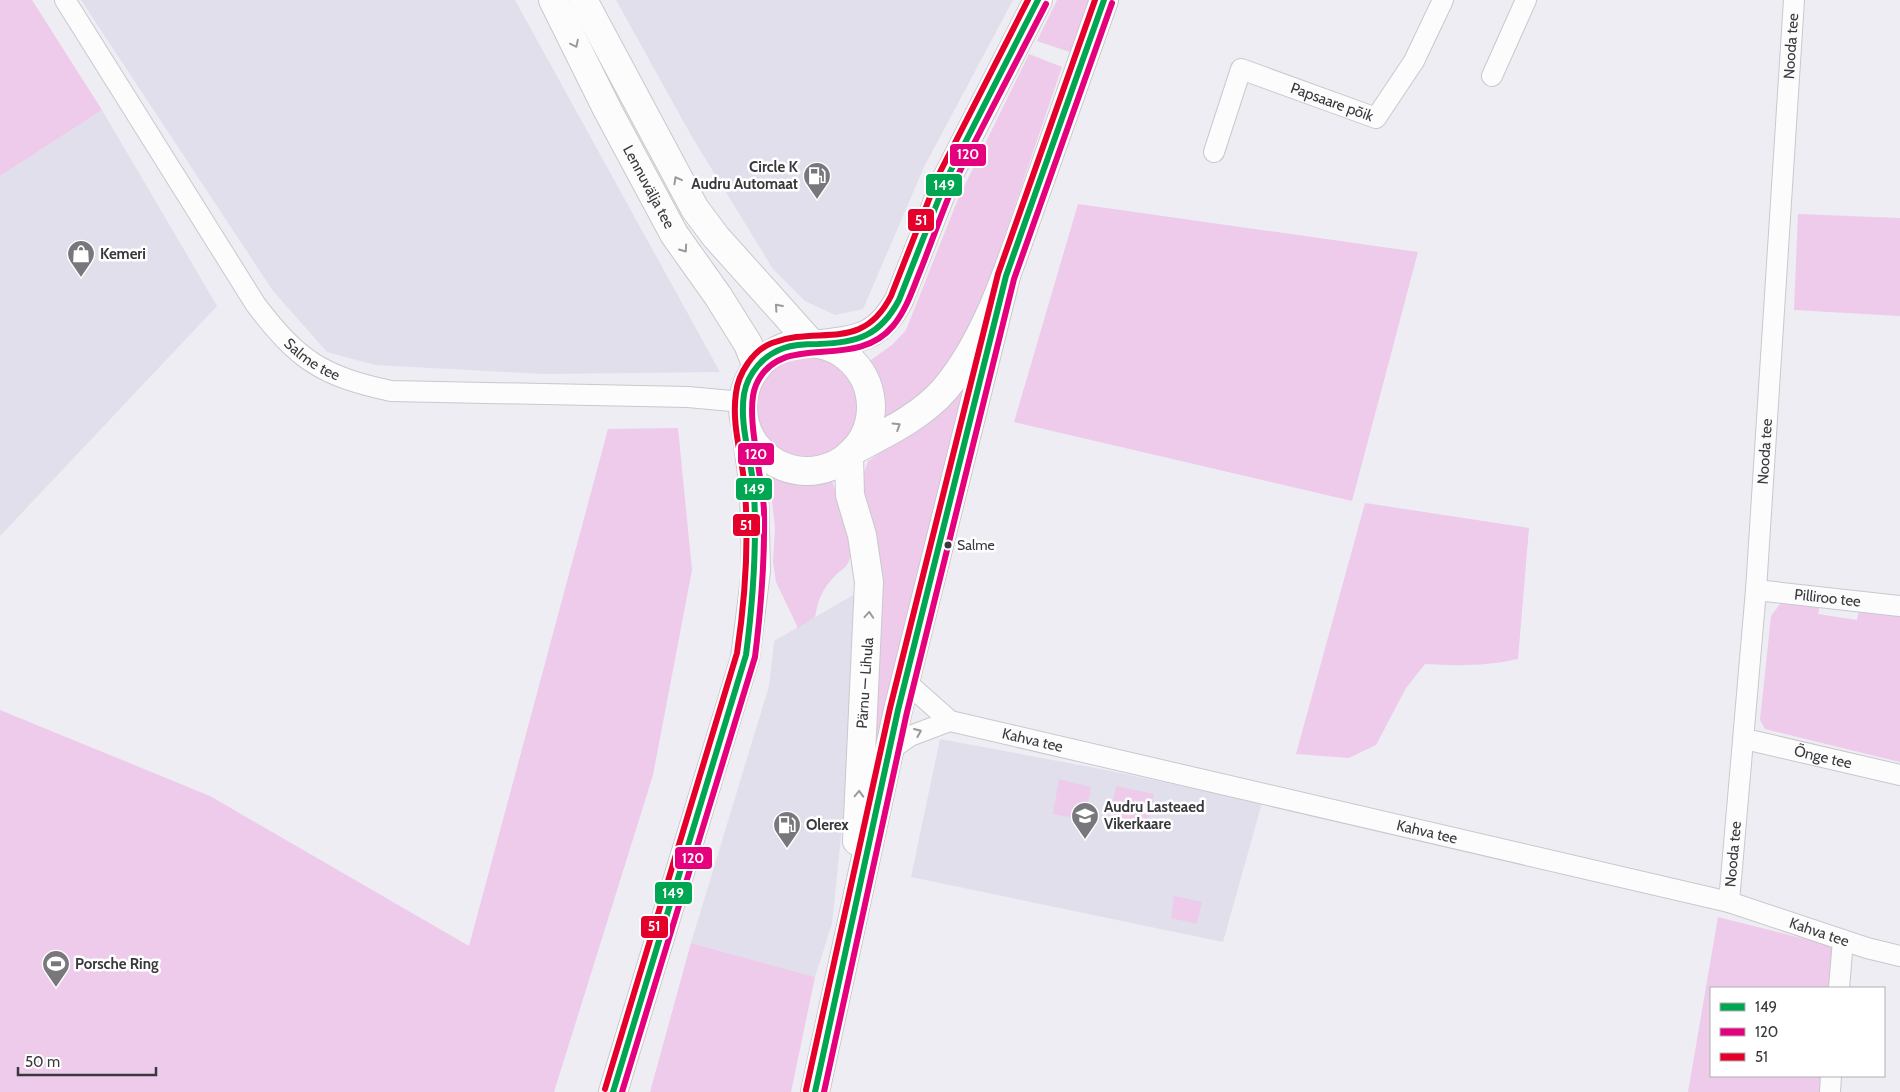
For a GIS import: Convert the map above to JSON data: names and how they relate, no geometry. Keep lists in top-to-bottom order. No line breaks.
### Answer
{"streets":{"main road":["Lennuvälja tee","Pärnu — Lihula"],"street":["Nooda tee","Papsaare põik","Salme tee","Pilliroo tee","Kahva tee","Õnge tee"]},"crossings":[["Nooda tee","Pilliroo tee"],["Nooda tee","Kahva tee"],["Nooda tee","Õnge tee"],["Lennuvälja tee","Salme tee"],["Lennuvälja tee","Pärnu — Lihula"],["Salme tee","Pärnu — Lihula"]],"places":{"fuel station":["Circle K Audru Automaat","Olerex"],"shop":["Kemeri"],"other":["Salme"],"school or university":["Audru Lasteaed Vikerkaare"],"sports":["Porsche Ring"]},"lines":["transit line 149","transit line 51","transit line 120"],"legend":["149","120","51"],"scale_bar":"50 m"}
